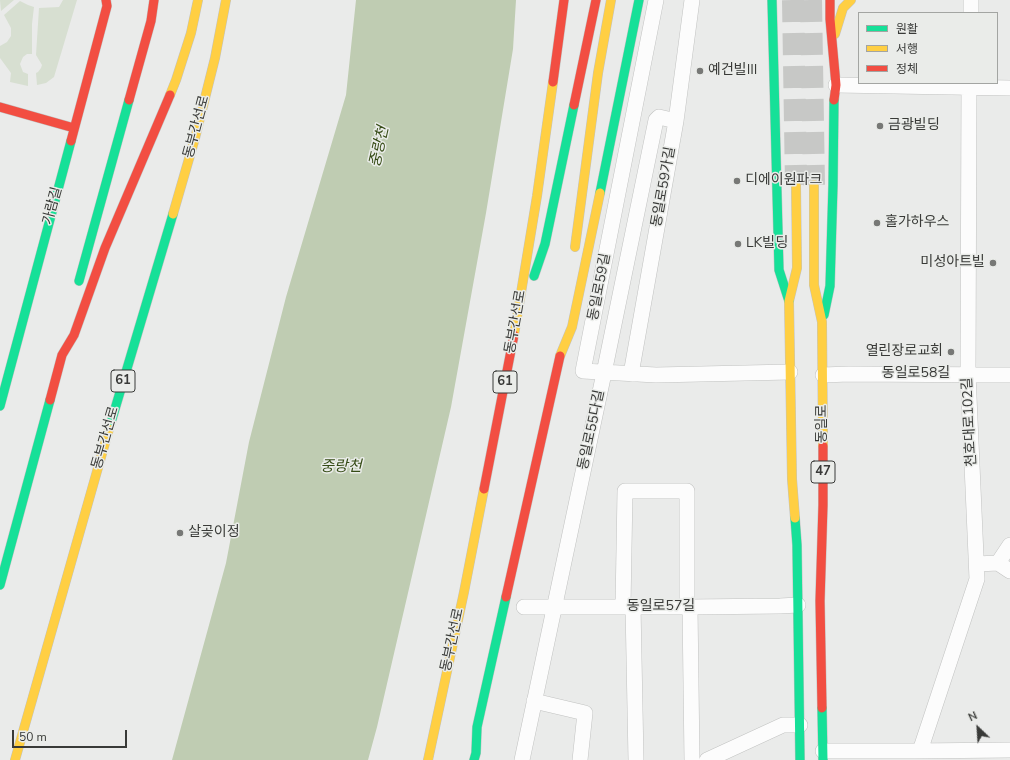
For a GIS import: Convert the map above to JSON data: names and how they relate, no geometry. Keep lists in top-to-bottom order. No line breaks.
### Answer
{"streets":{"main road":["동부간선로","가람길","61","동일로","47"],"street":["동일로59가길","동일로59길","동일로58길","천호대로102길","동일로55다길","동일로57길"]},"crossings":[["동일로59가길","동일로59길"],["동일로59가길","동일로55다길"],["동일로59길","동일로55다길"],["동일로59길","47"],["동일로58길","천호대로102길"],["동일로58길","동일로"],["동일로55다길","동일로57길"],["47","동일로57길"]],"water":["중랑천"],"places":["예건빌III","금광빌딩","디에이원파크","홀가하우스","LK빌딩","미성아트빌","열린장로교회","살곶이정"],"legend":["원활","서행","정체"],"scale_bar":"50 m","north":"top left"}
